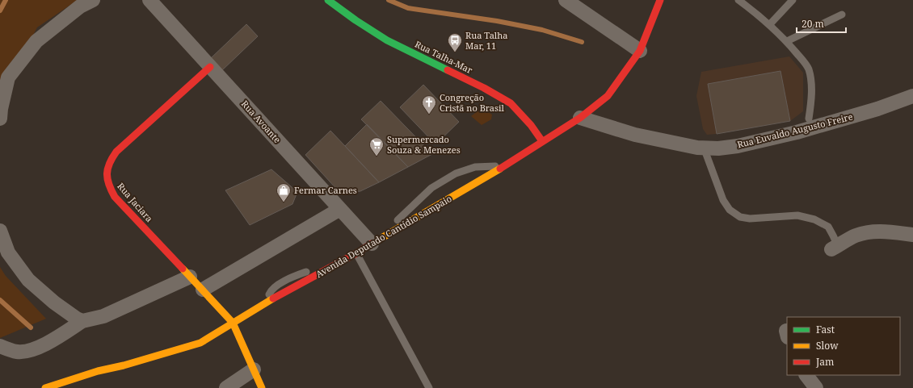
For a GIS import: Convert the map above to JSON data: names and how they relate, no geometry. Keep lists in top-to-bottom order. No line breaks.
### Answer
{"streets":{"main road":["Rua Talha-Mar","Rua Jaciara","Avenida Deputado Cantídio Sampaio"],"street":["Rua Avoante","Rua Euvaldo Augusto Freire"]},"crossings":[["Rua Talha-Mar","Avenida Deputado Cantídio Sampaio"],["Rua Avoante","Rua Jaciara"],["Rua Avoante","Avenida Deputado Cantídio Sampaio"],["Rua Euvaldo Augusto Freire","Avenida Deputado Cantídio Sampaio"],["Rua Jaciara","Avenida Deputado Cantídio Sampaio"]],"places":{"bus stop":["Rua Talha Mar, 11"],"church":["Congreção Cristã no Brasil"],"supermarket":["Supermercado Souza & Menezes"],"shop":["Fermar Carnes"]},"legend":["Fast","Slow","Jam"],"scale_bar":"20 m"}
